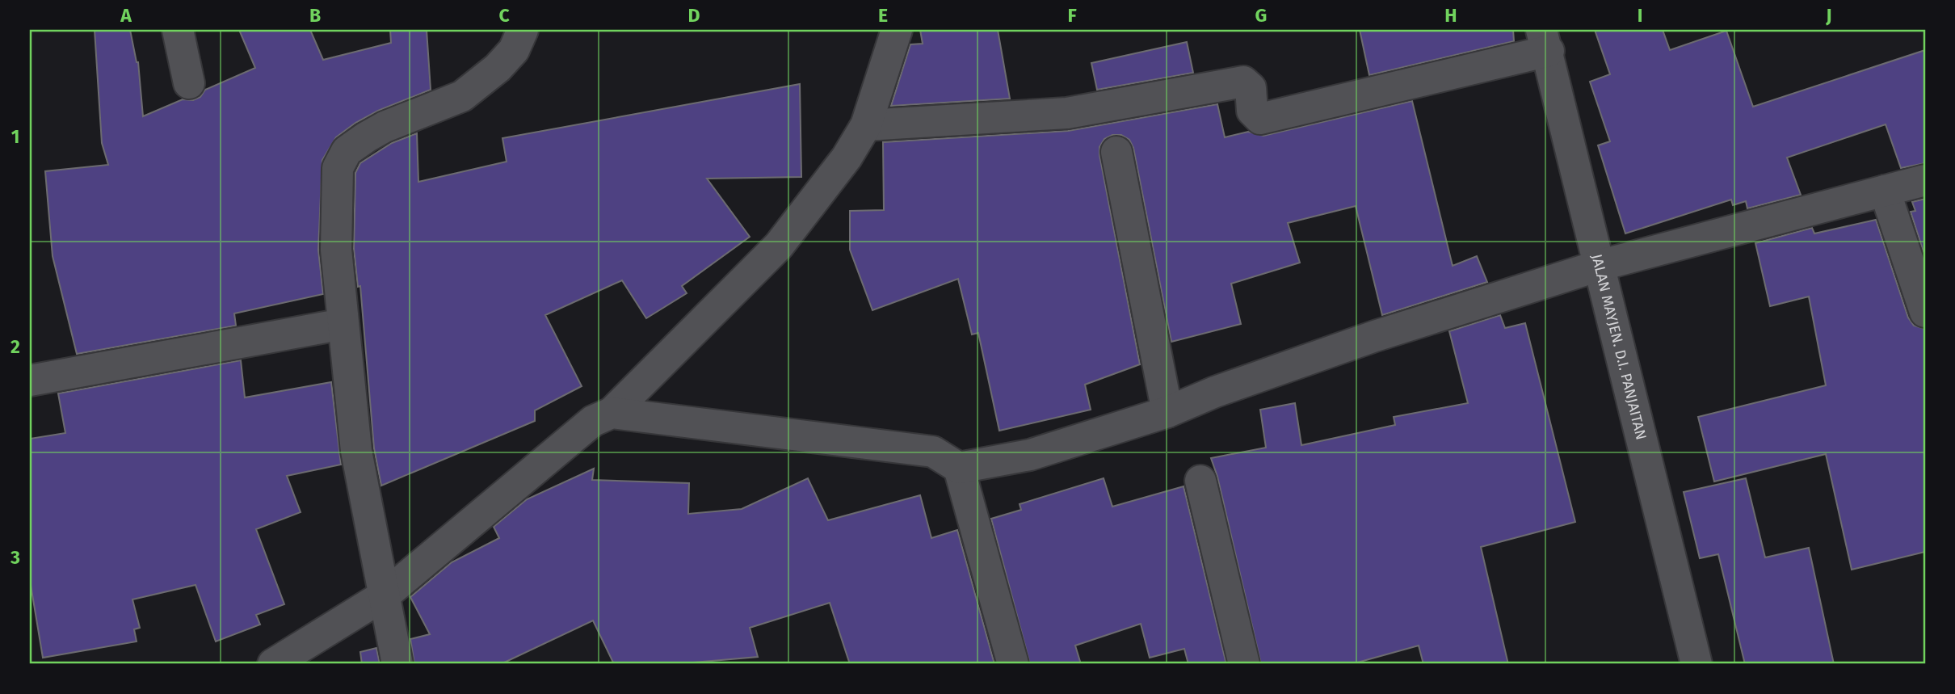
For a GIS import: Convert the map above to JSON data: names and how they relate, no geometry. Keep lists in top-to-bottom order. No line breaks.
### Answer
{"streets":{"street":["JALAN MAYJEN. D.I. PANJAITAN"]},"grid":{"columns":["A","B","C","D","E","F","G","H","I","J"],"rows":["1","2","3"]}}
